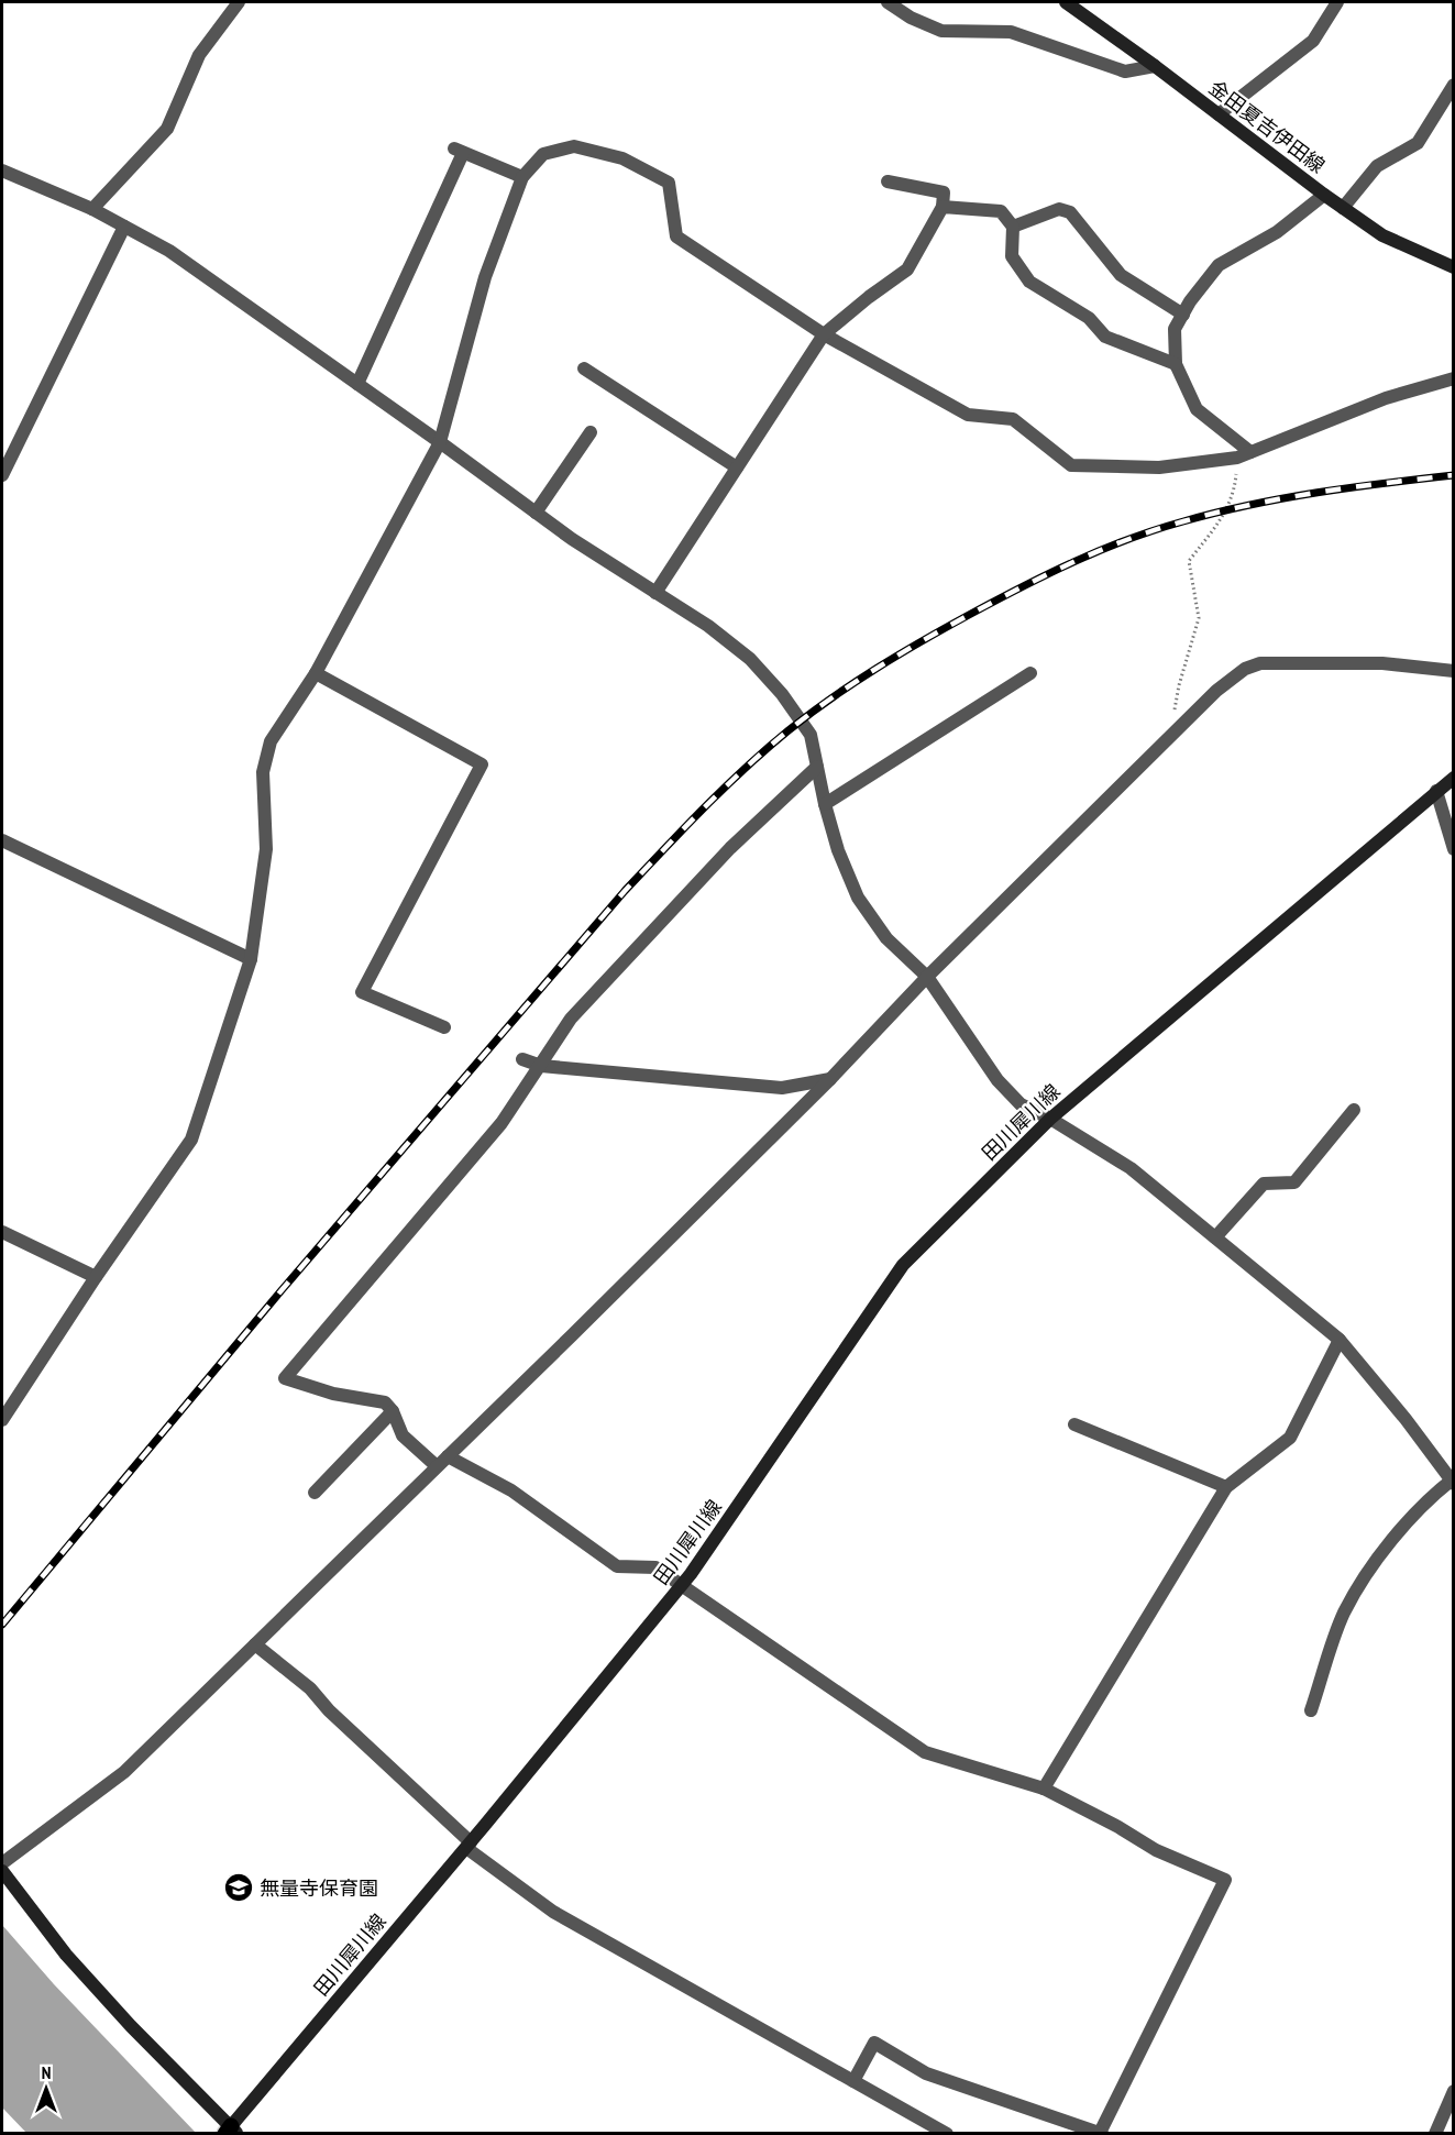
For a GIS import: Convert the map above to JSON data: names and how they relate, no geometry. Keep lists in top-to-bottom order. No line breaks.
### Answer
{"streets":{"main road":["金田夏吉伊田線","田川犀川線"]},"places":{"school or university":["無量寺保育園"]},"north":"top"}
